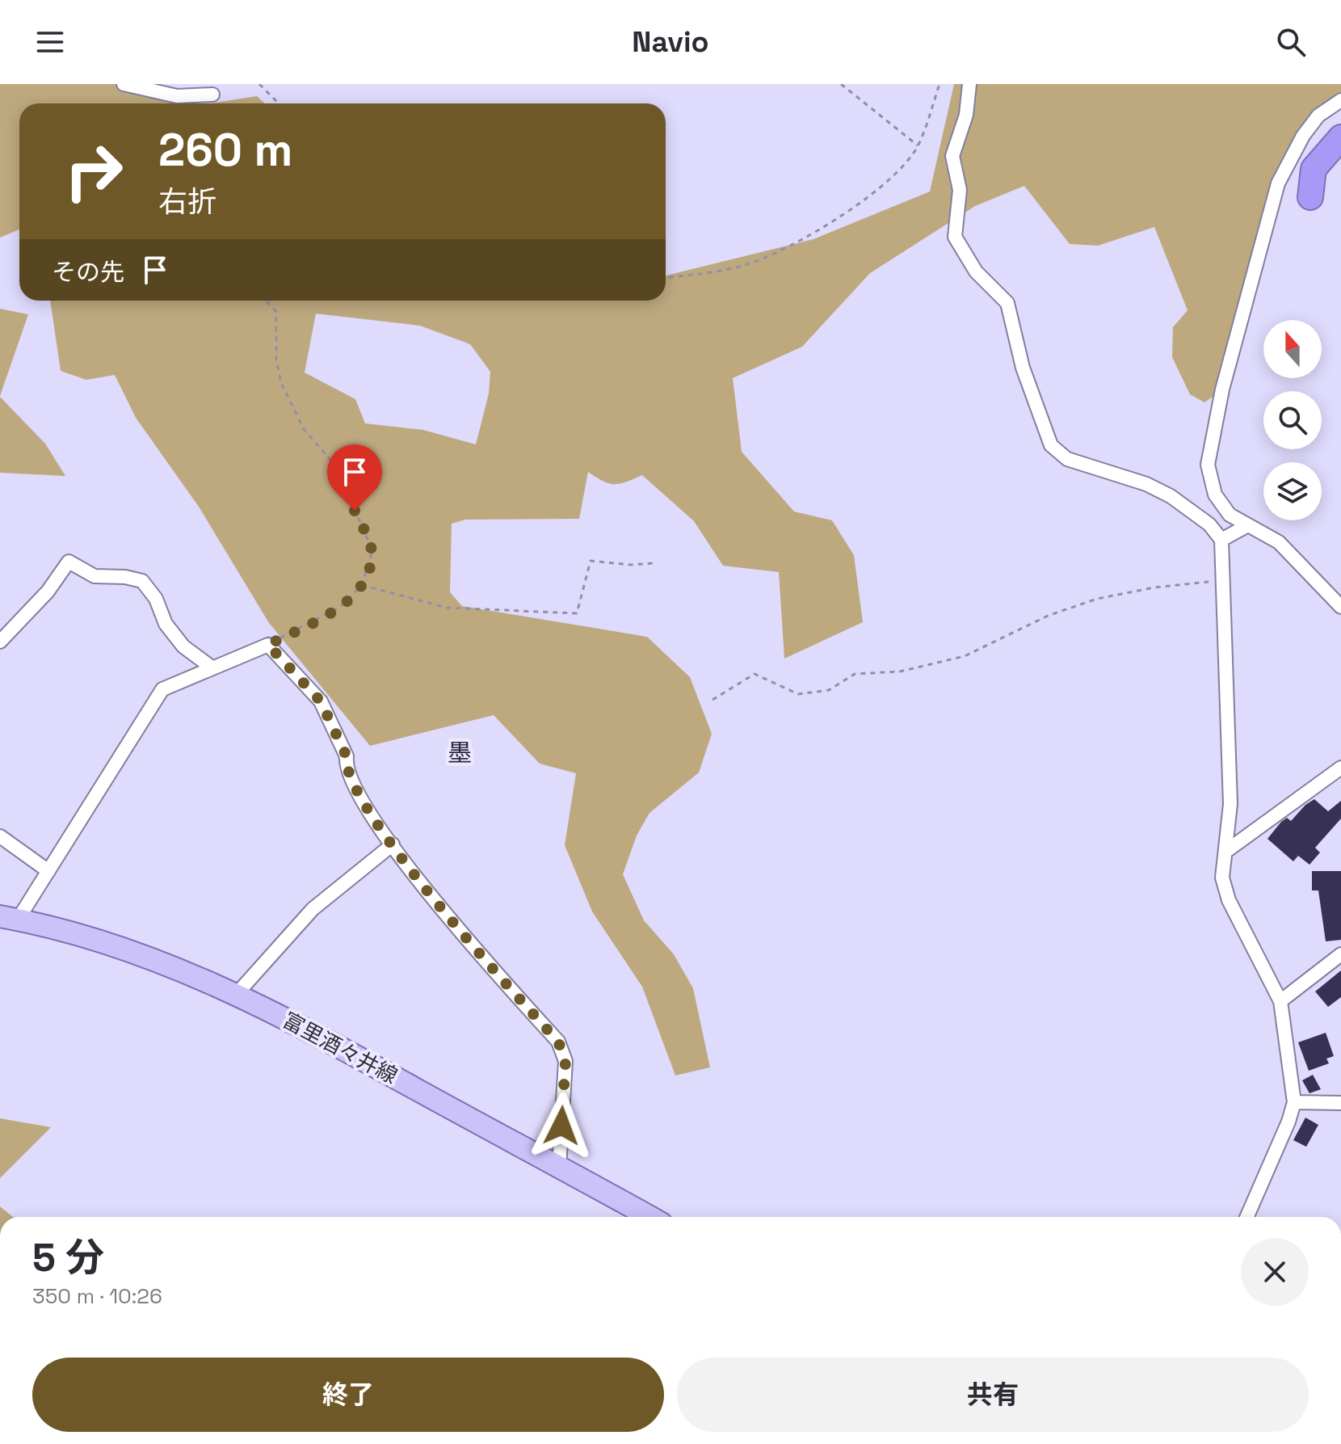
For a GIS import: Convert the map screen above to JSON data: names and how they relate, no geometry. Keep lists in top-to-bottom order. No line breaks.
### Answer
{"streets":{"main road":["富里酒々井線"]},"districts":["墨"],"north":"top","page":{"header":"Navio","turn":["260 m","右折"],"then":"その先","heading":["5 分","350 m · 10:26"],"buttons":["終了","共有"]}}
